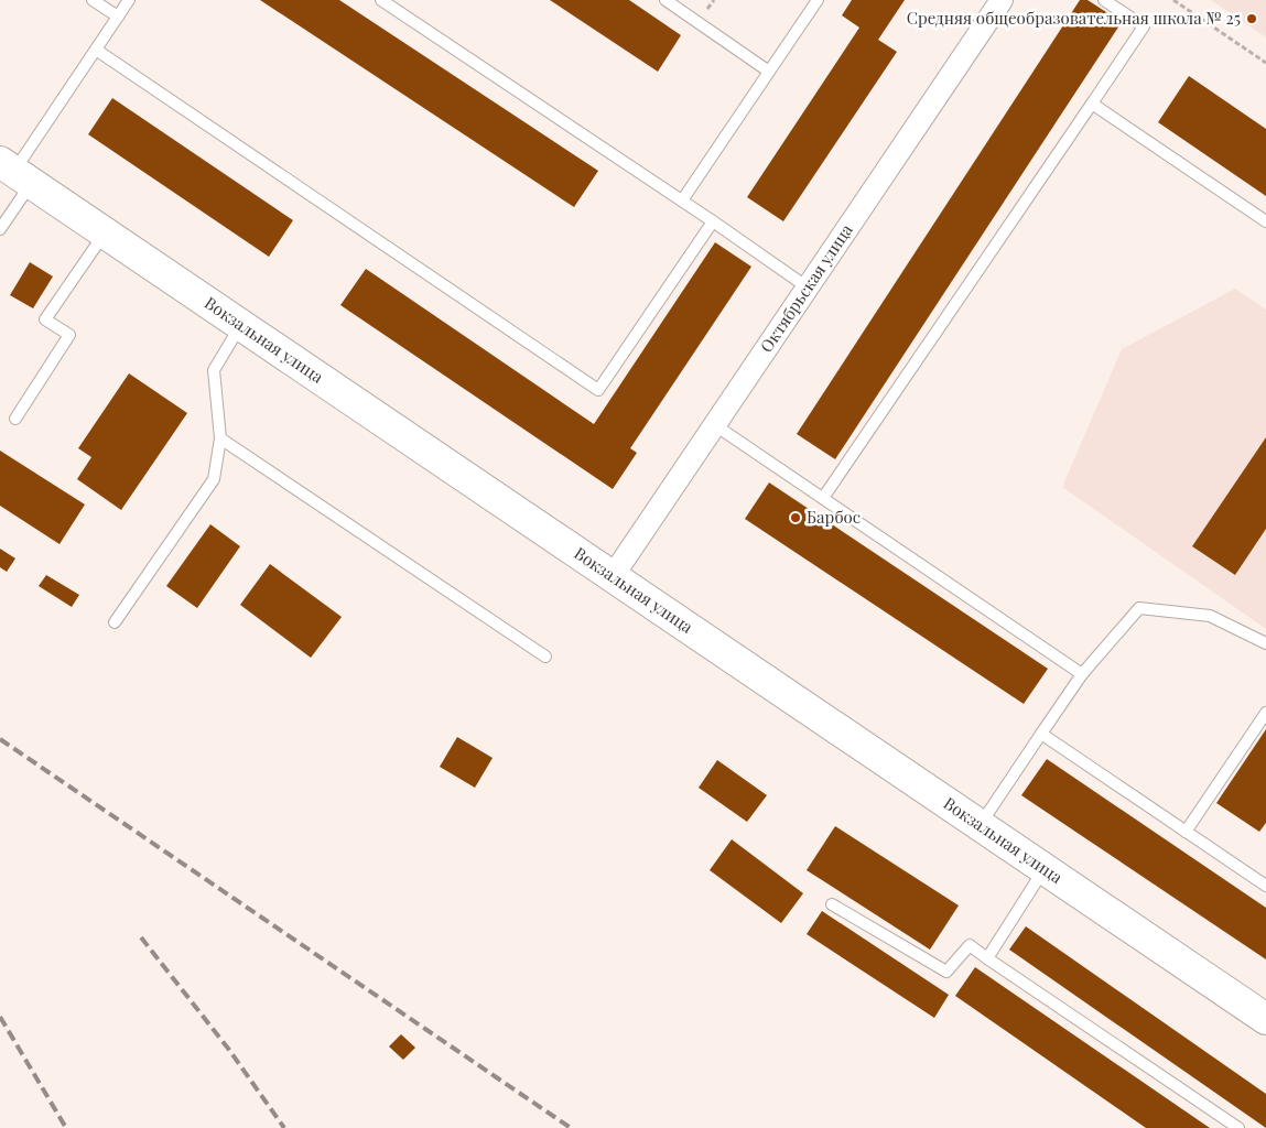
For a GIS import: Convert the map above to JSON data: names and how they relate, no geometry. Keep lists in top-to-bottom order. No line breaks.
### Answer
{"streets":{"main road":["Вокзальная улица"],"street":["Октябрьская улица"]},"crossings":[["Октябрьская улица","Вокзальная улица"]],"places":["Средняя общеобразовательная школа № 25","Барбос"]}
